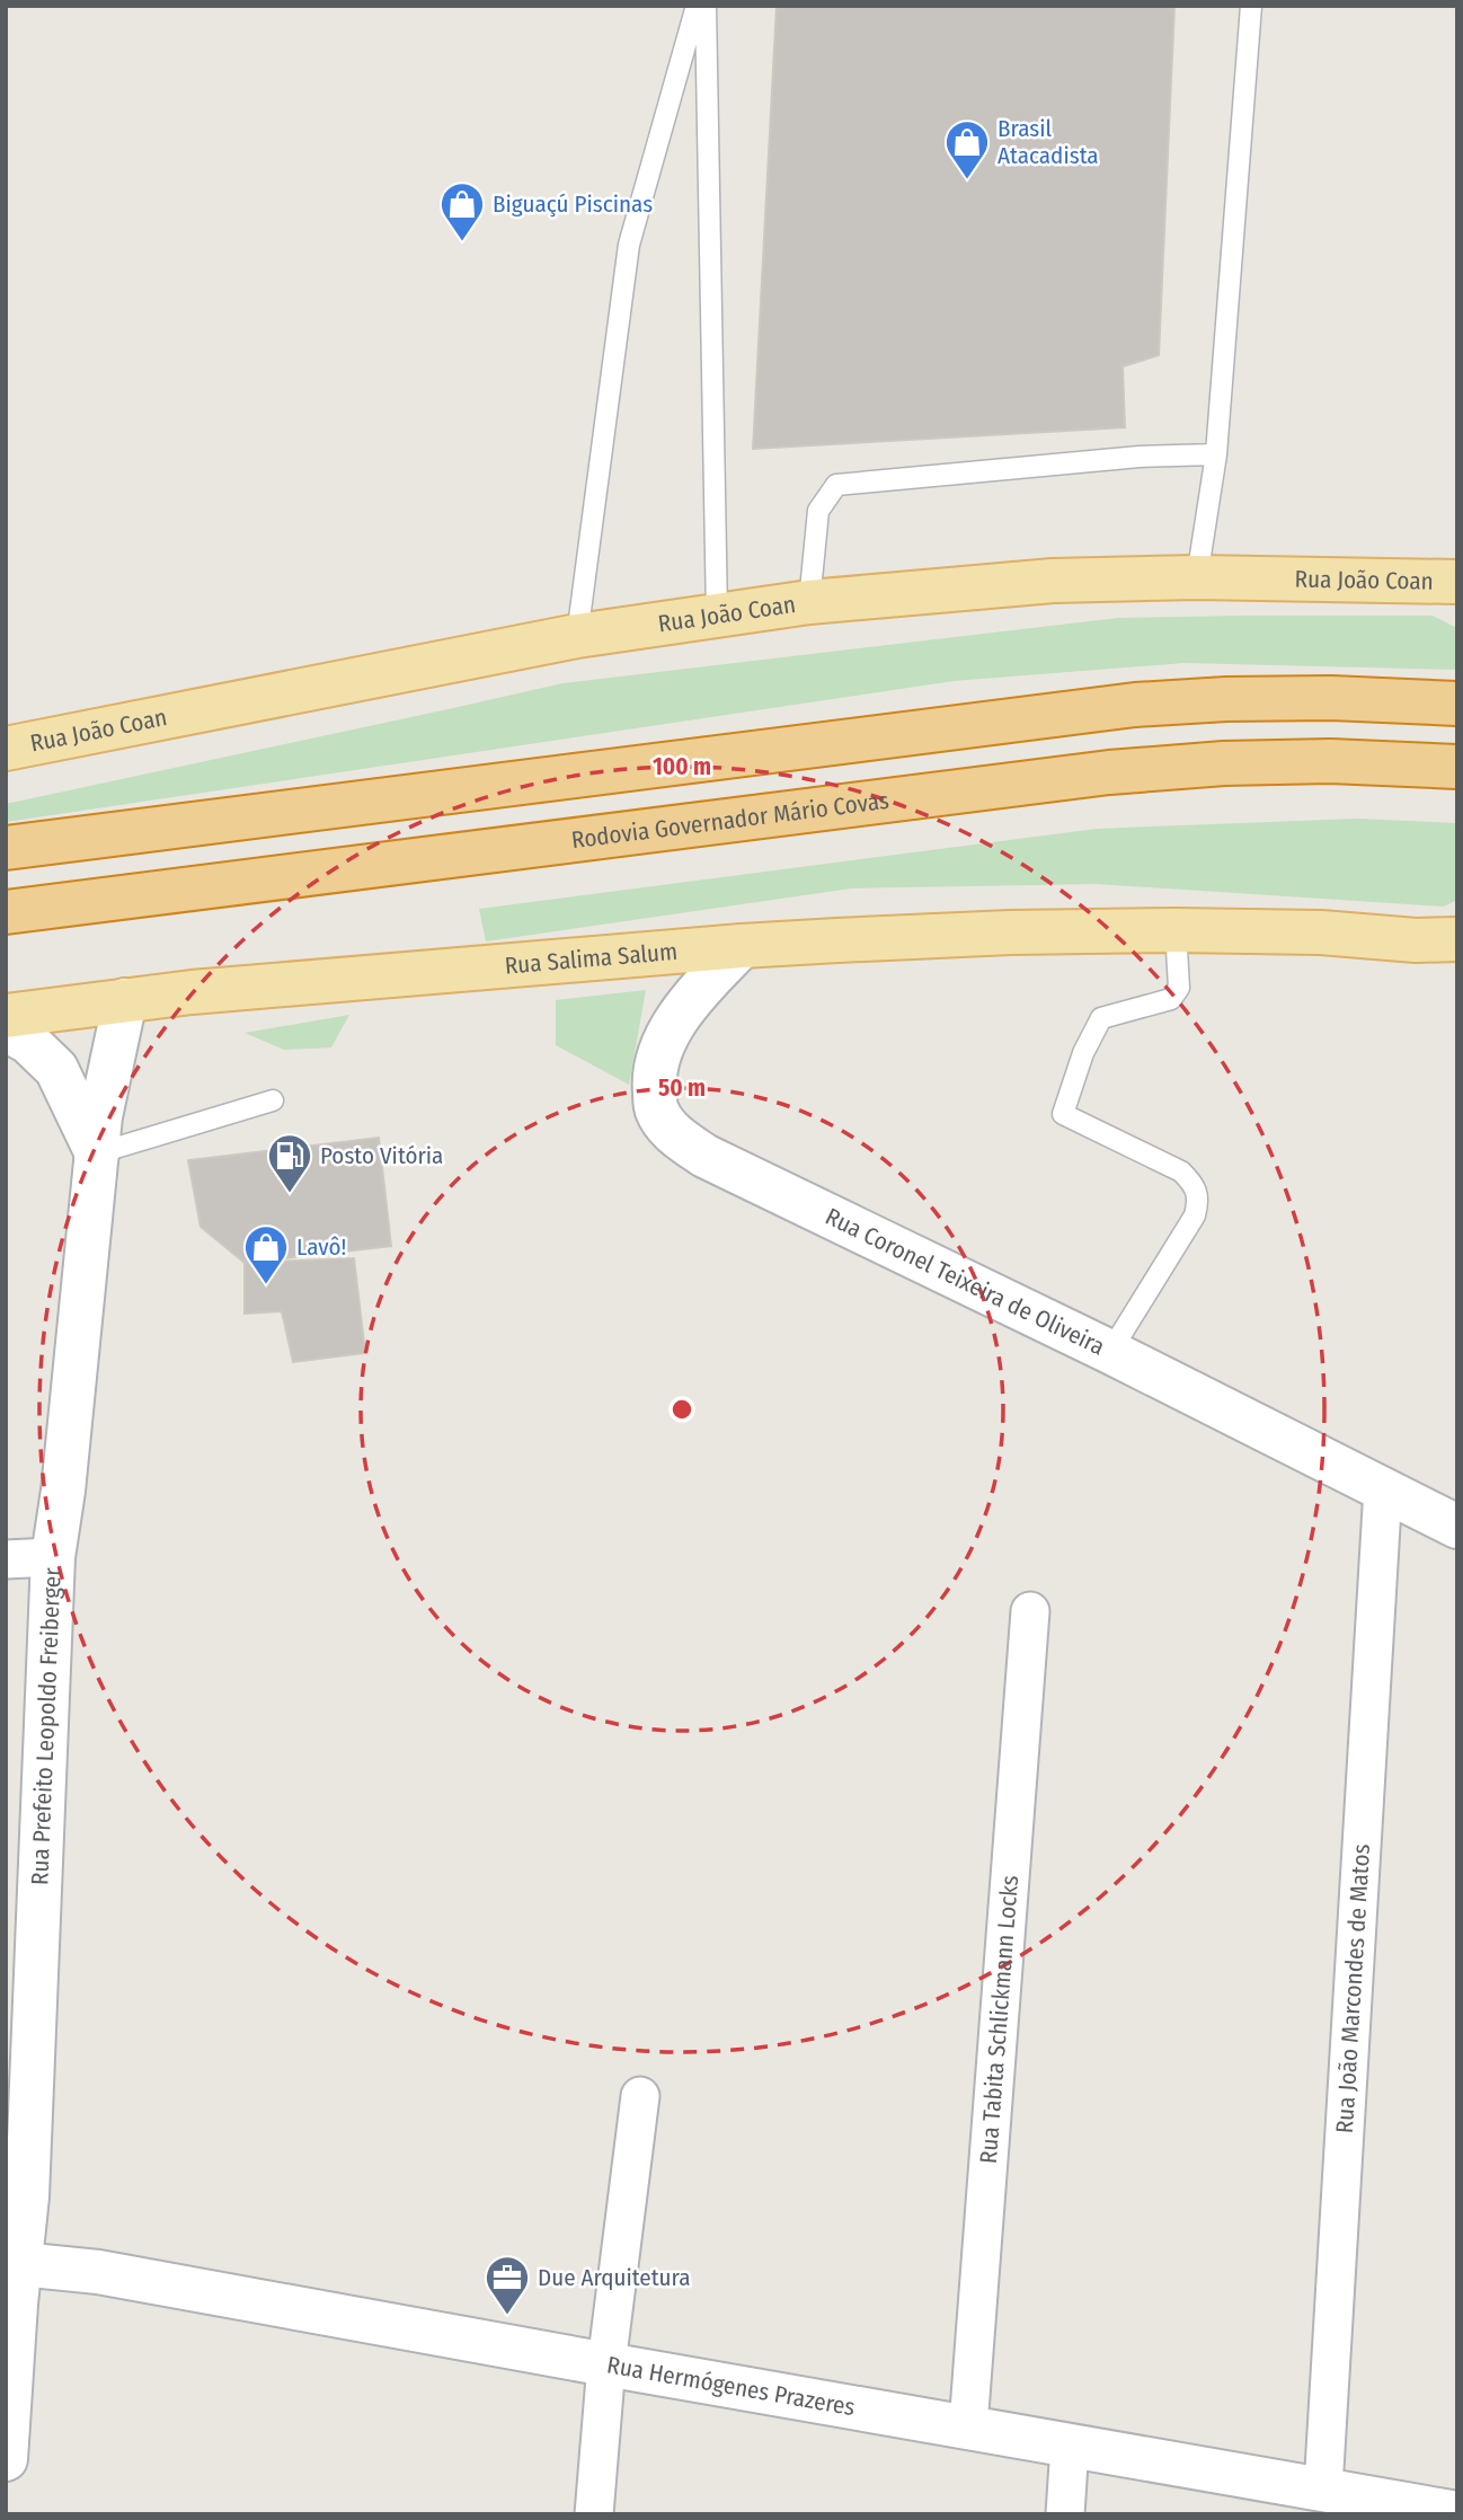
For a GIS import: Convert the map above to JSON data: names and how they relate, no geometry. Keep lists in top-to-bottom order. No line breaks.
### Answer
{"streets":{"highway":["Rodovia Governador Mário Covas"],"main road":["Rua João Coan","Rua Salima Salum"],"street":["Rua Coronel Teixeira de Oliveira","Rua Prefeito Leopoldo Freiberger","Rua João Marcondes de Matos","Rua Tabita Schlickmann Locks","Rua Hermógenes Prazeres"]},"crossings":[["Rua Salima Salum","Rua Coronel Teixeira de Oliveira"],["Rua Salima Salum","Rua Prefeito Leopoldo Freiberger"],["Rua Coronel Teixeira de Oliveira","Rua João Marcondes de Matos"],["Rua Prefeito Leopoldo Freiberger","Rua Hermógenes Prazeres"],["Rua João Marcondes de Matos","Rua Hermógenes Prazeres"],["Rua Tabita Schlickmann Locks","Rua Hermógenes Prazeres"]],"places":{"shop":["Brasil Atacadista","Biguaçú Piscinas","Lavô!"],"fuel station":["Posto Vitória"],"office":["Due Arquitetura"]},"rings":["100 m","50 m"]}
